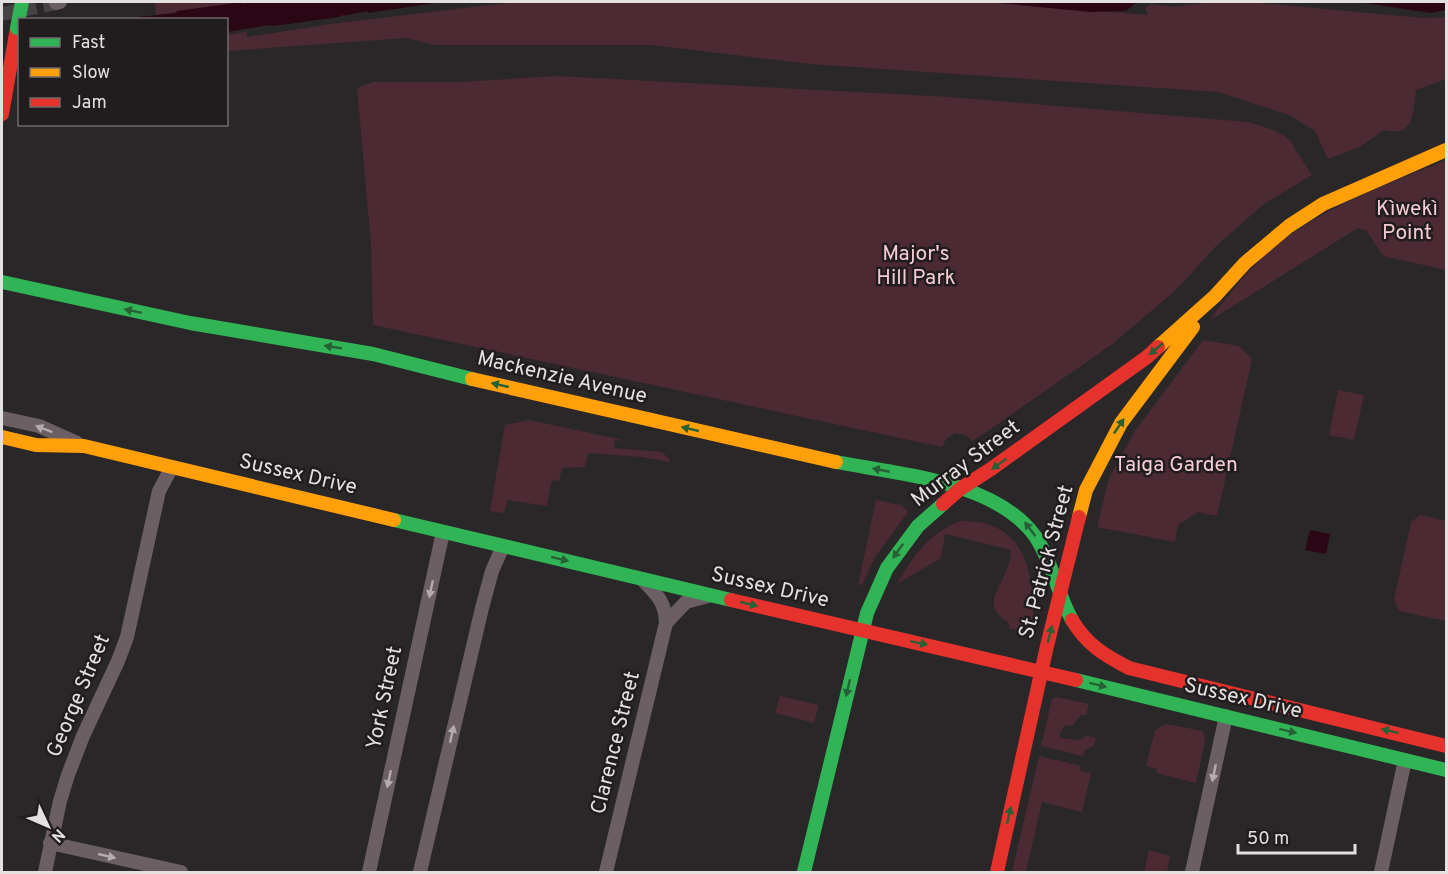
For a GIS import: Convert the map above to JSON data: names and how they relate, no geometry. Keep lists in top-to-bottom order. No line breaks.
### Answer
{"streets":{"main road":["Mackenzie Avenue","Murray Street","Sussex Drive","St. Patrick Street"],"street":["George Street","York Street","Clarence Street"]},"crossings":[["Mackenzie Avenue","Murray Street"],["Mackenzie Avenue","Sussex Drive"],["Mackenzie Avenue","St. Patrick Street"],["Murray Street","Sussex Drive"],["Murray Street","St. Patrick Street"],["Sussex Drive","St. Patrick Street"],["Sussex Drive","George Street"],["Sussex Drive","York Street"]],"one_way":["Mackenzie Avenue","Murray Street","St. Patrick Street"],"parks":["Kìwekì Point","Major's Hill Park","Taiga Garden"],"legend":["Fast","Slow","Jam"],"scale_bar":"50 m","north":"bottom right"}
